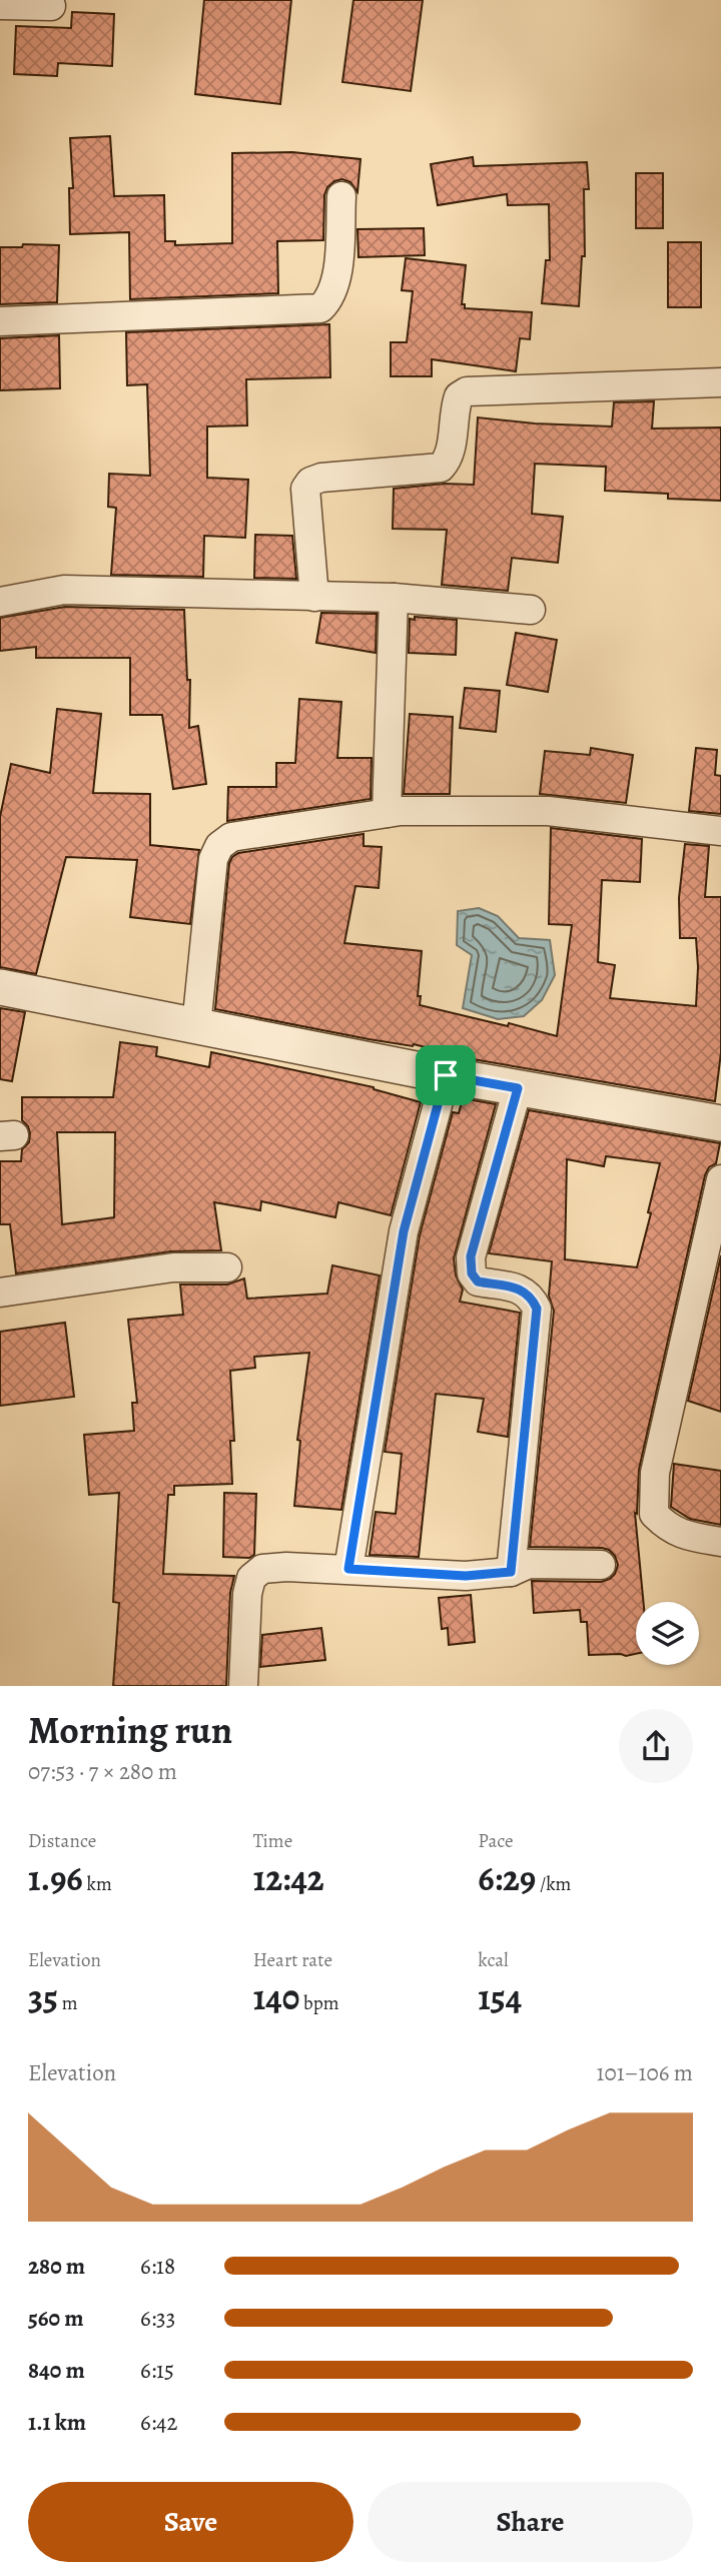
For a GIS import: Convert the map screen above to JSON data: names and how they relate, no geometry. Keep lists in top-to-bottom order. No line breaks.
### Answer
{"page":{"heading":["Morning run","07:53 · 7 × 280 m"],"stats":[["Distance","1.96 km"],["Time","12:42"],["Pace","6:29 /km"],["Elevation","35 m"],["Heart rate","140 bpm"],["kcal","154"]],"chart":["Elevation","101–106 m"],"list":[{"name":"280 m","note":"6:18"},{"name":"560 m","note":"6:33"},{"name":"840 m","note":"6:15"},{"name":"1.1 km","note":"6:42"}],"buttons":["Save","Share"]}}
